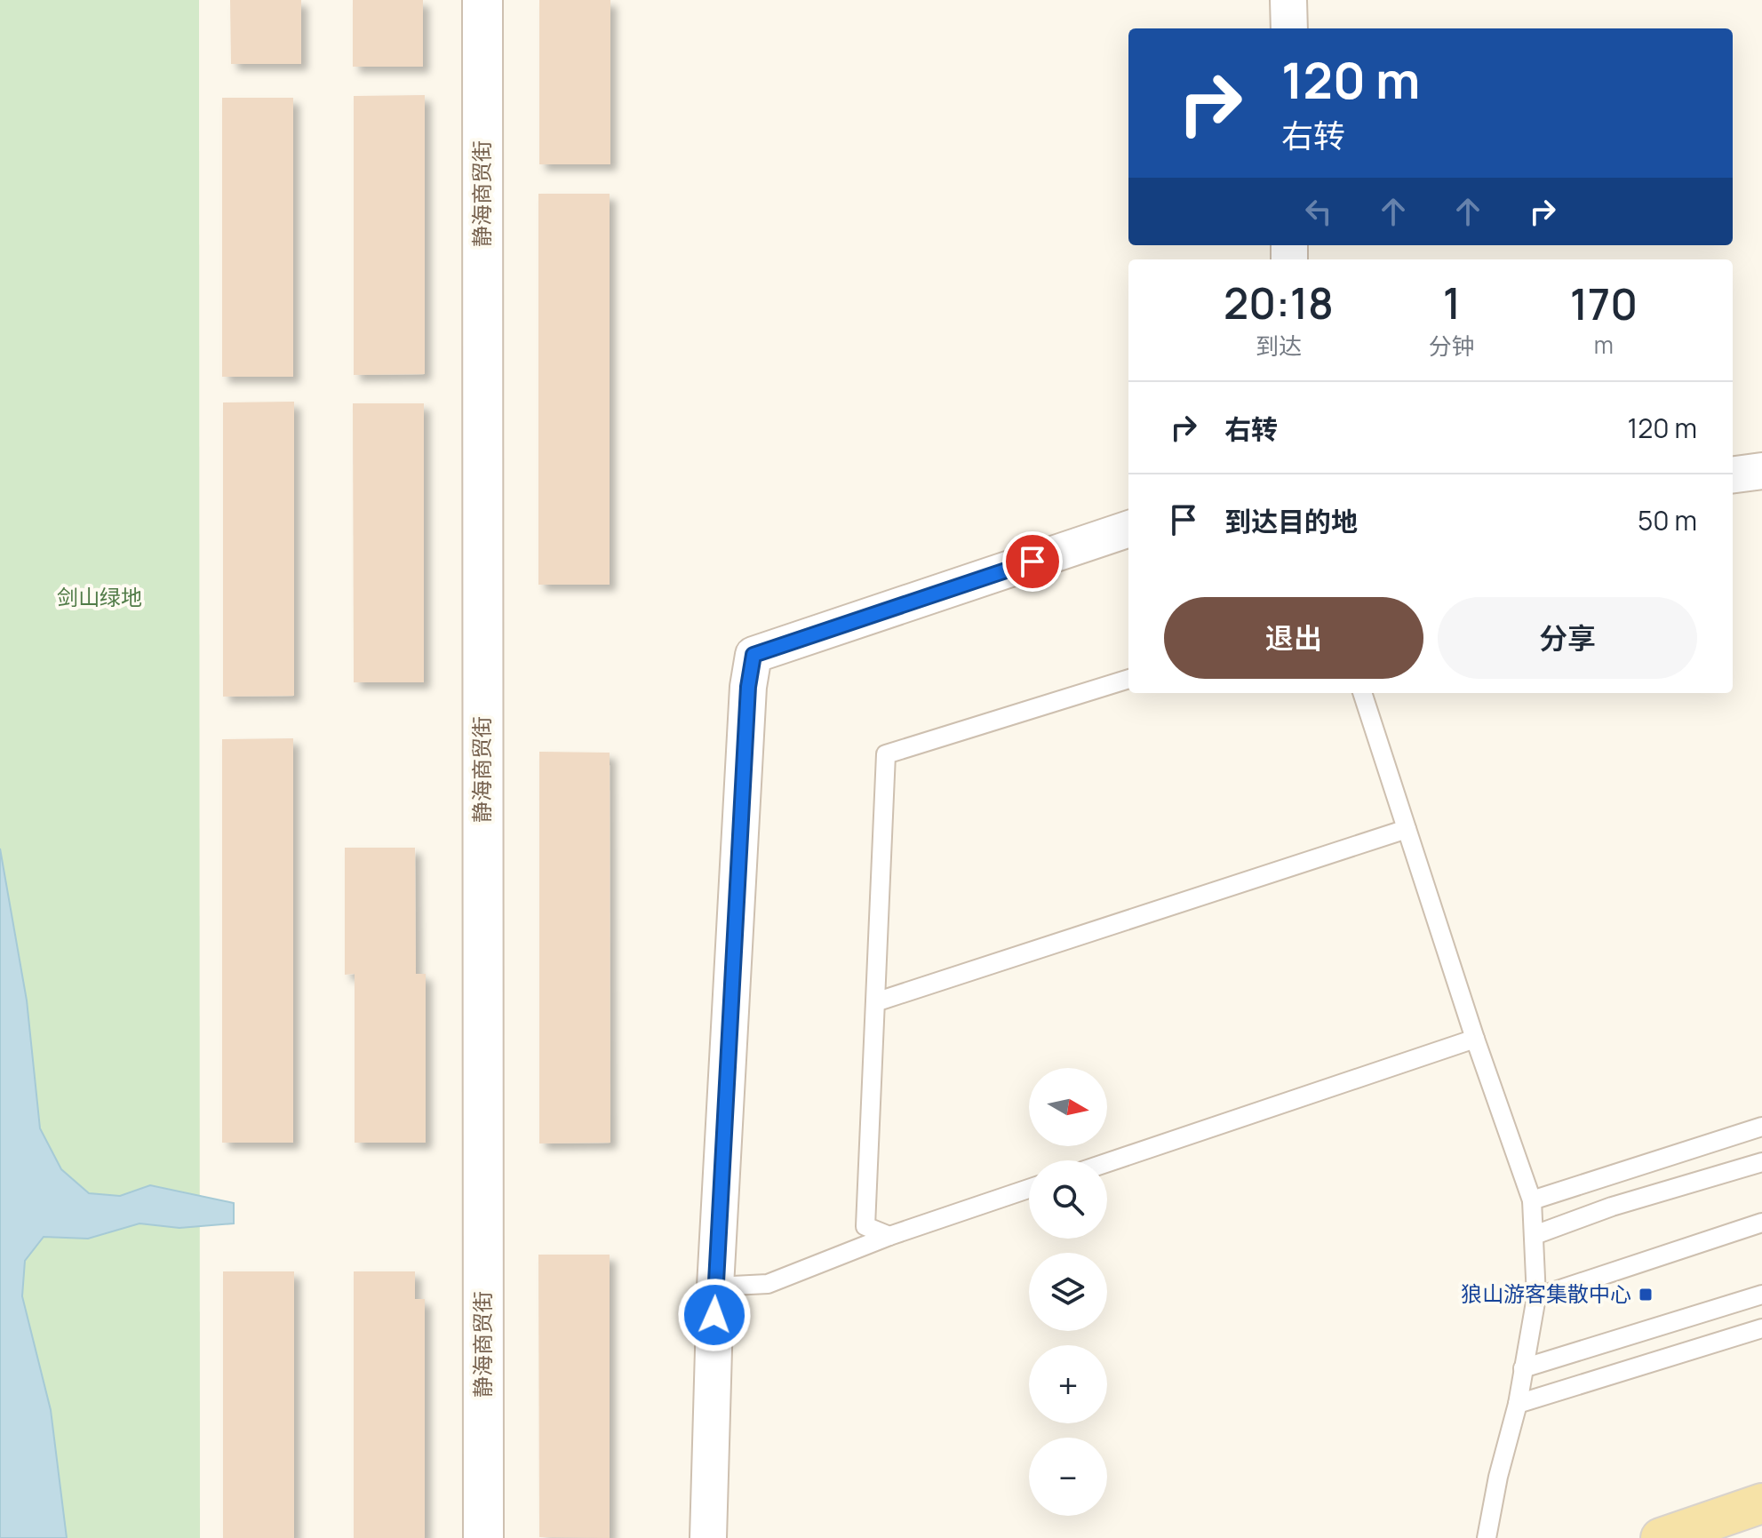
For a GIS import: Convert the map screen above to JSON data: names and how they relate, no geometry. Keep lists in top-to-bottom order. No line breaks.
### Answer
{"streets":{"street":["静海商贸街"]},"parks":["剑山绿地"],"places":{"transit":["狼山游客集散中心"]},"north":"right","page":{"turn":["120 m","右转"],"eta":["20:18","到达","1","分钟","170","m"],"list":[{"name":"右转","value":"120 m"},{"name":"到达目的地","value":"50 m"}],"buttons":["退出","分享"],"map_buttons":["+","−"]}}
